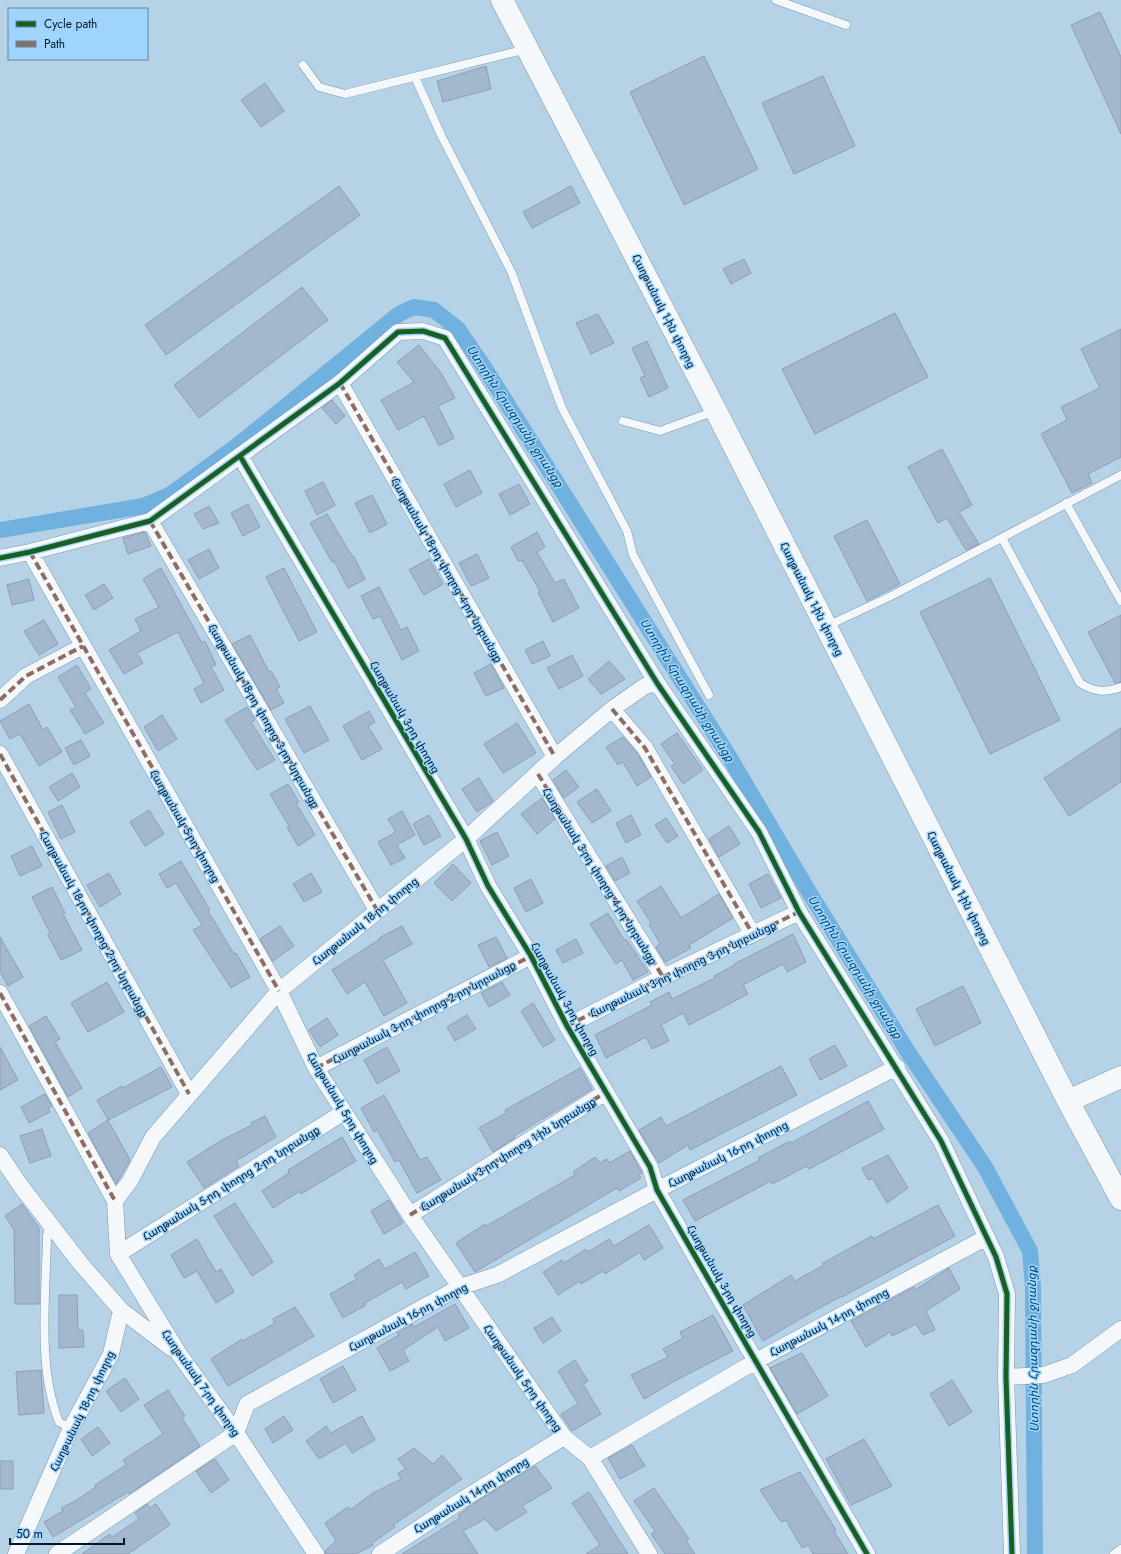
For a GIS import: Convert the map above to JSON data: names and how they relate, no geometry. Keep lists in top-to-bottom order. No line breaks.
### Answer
{"streets":{"main road":["Հաղթանակ 1-ին փողոց"],"street":["Հաղթանակ 18-րդ փողոց 4-րդ նրբանցք","Հաղթանակ 18-րդ փողոց 3-րդ նրբանցք","Հաղթանակ 3-րդ փողոց","Հաղթանակ 5-րդ փողոց","Հաղթանակ 3-րդ փողոց 4-րդ նրբանցք","Հաղթանակ 18-րդ փողոց","Հաղթանակ 18-րդ փողոց 2-րդ նրբանցք","Հաղթանակ 3-րդ փողոց 3-րդ նրբանցք","Հաղթանակ 3-րդ փողոց 2-րդ նրբանցք","Հաղթանակ 3-րդ փողոց 1-ին նրբանցք","Հաղթանակ 16-րդ փողոց","Հաղթանակ 5-րդ փողոց 2-րդ նրբանցք","Հաղթանակ 14-րդ փողոց","Հաղթանակ 7-րդ փողոց"]},"crossings":[["Հաղթանակ 18-րդ փողոց 4-րդ նրբանցք","Հաղթանակ 18-րդ փողոց"],["Հաղթանակ 18-րդ փողոց 3-րդ նրբանցք","Հաղթանակ 18-րդ փողոց"],["Հաղթանակ 3-րդ փողոց","Հաղթանակ 18-րդ փողոց"],["Հաղթանակ 3-րդ փողոց","Հաղթանակ 3-րդ փողոց 3-րդ նրբանցք"],["Հաղթանակ 3-րդ փողոց","Հաղթանակ 3-րդ փողոց 2-րդ նրբանցք"],["Հաղթանակ 3-րդ փողոց","Հաղթանակ 3-րդ փողոց 1-ին նրբանցք"],["Հաղթանակ 3-րդ փողոց","Հաղթանակ 16-րդ փողոց"],["Հաղթանակ 3-րդ փողոց","Հաղթանակ 14-րդ փողոց"],["Հաղթանակ 5-րդ փողոց","Հաղթանակ 18-րդ փողոց"],["Հաղթանակ 5-րդ փողոց","Հաղթանակ 3-րդ փողոց 2-րդ նրբանցք"],["Հաղթանակ 5-րդ փողոց","Հաղթանակ 3-րդ փողոց 1-ին նրբանցք"],["Հաղթանակ 5-րդ փողոց","Հաղթանակ 16-րդ փողոց"],["Հաղթանակ 5-րդ փողոց","Հաղթանակ 5-րդ փողոց 2-րդ նրբանցք"],["Հաղթանակ 5-րդ փողոց","Հաղթանակ 14-րդ փողոց"],["Հաղթանակ 3-րդ փողոց 4-րդ նրբանցք","Հաղթանակ 18-րդ փողոց"],["Հաղթանակ 3-րդ փողոց 4-րդ նրբանցք","Հաղթանակ 3-րդ փողոց 3-րդ նրբանցք"],["Հաղթանակ 18-րդ փողոց","Հաղթանակ 18-րդ փողոց 2-րդ նրբանցք"],["Հաղթանակ 18-րդ փողոց","Հաղթանակ 7-րդ փողոց"],["Հաղթանակ 16-րդ փողոց","Հաղթանակ 7-րդ փողոց"],["Հաղթանակ 5-րդ փողոց 2-րդ նրբանցք","Հաղթանակ 7-րդ փողոց"]],"water":["Ստորին Հրազդանի ջրանցք"],"legend":["Cycle path","Path"],"scale_bar":"50 m"}
